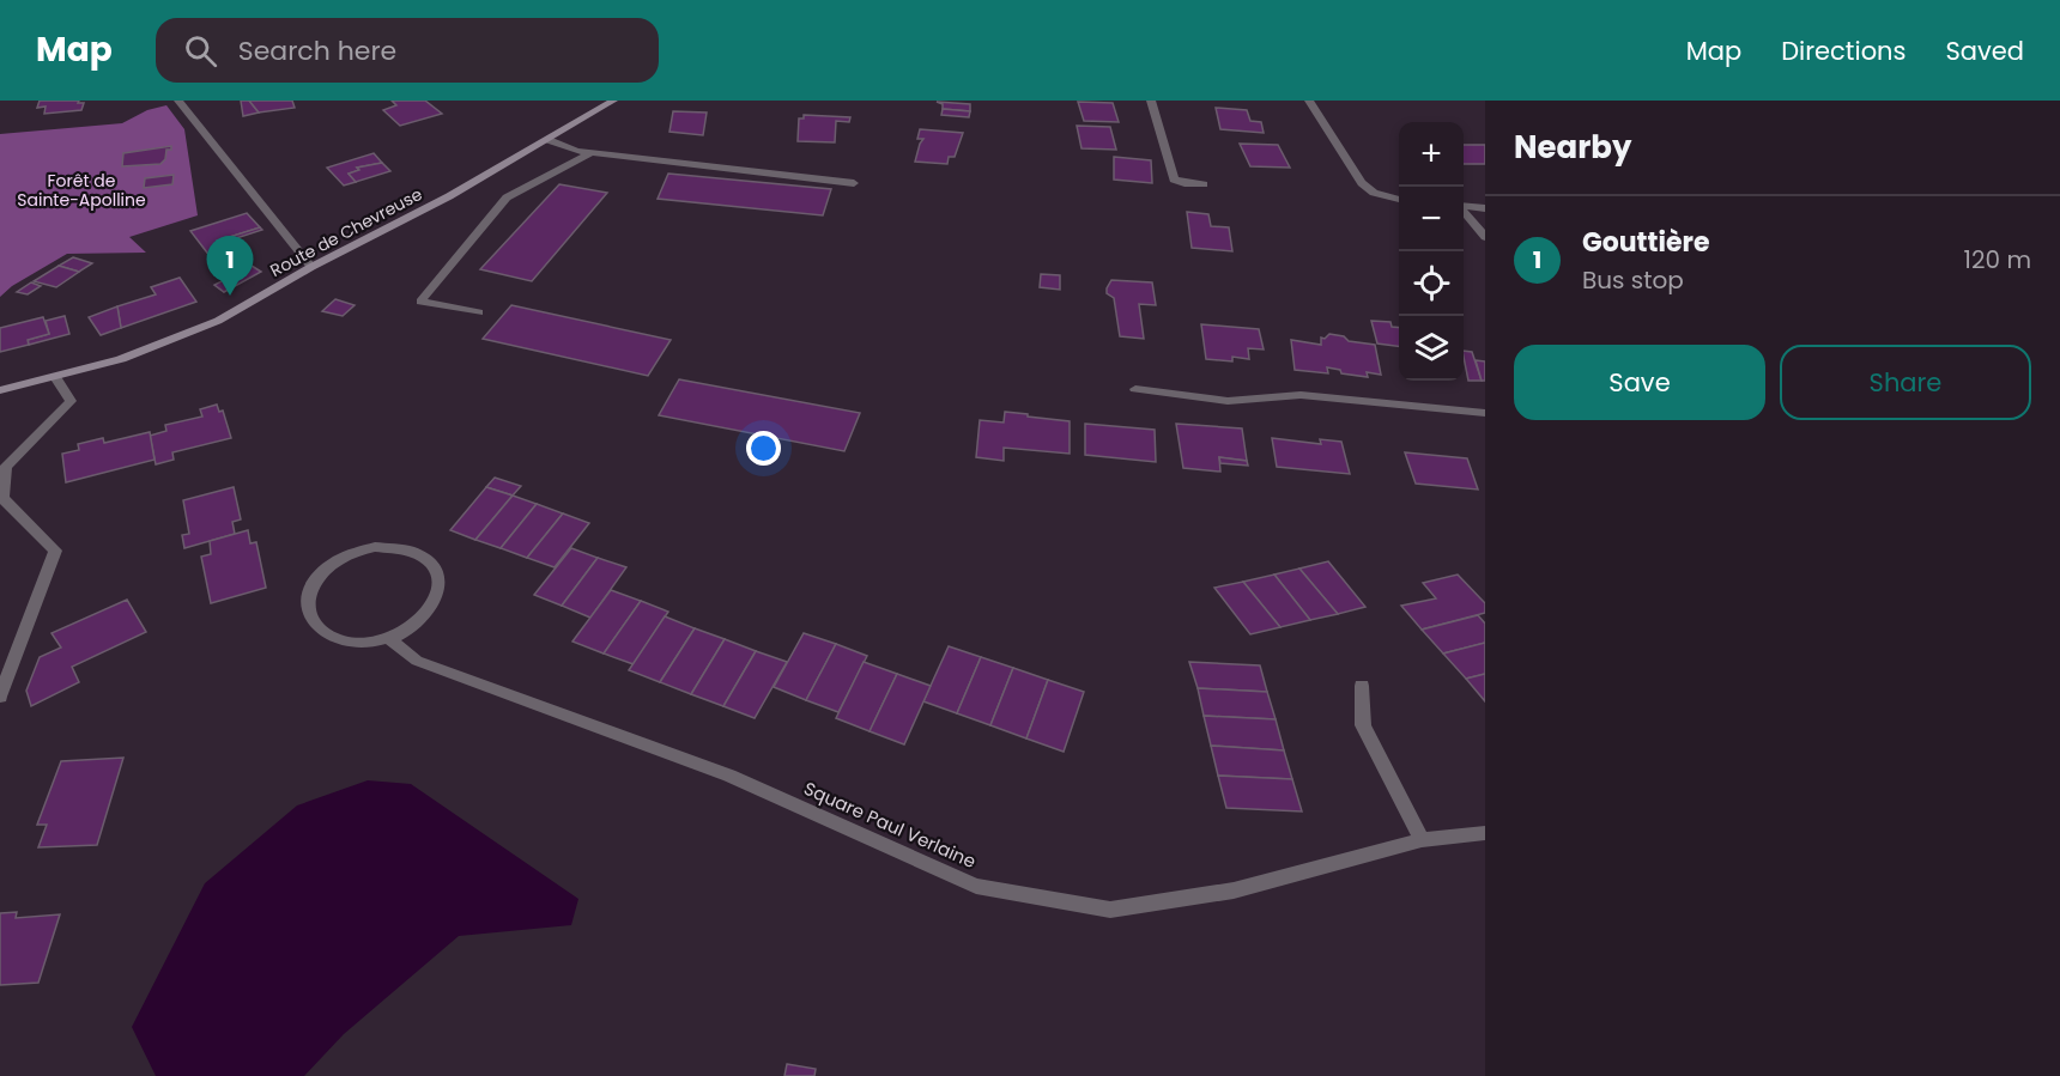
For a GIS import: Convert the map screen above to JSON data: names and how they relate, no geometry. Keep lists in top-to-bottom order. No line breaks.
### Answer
{"streets":{"street":["Route de Chevreuse","Square Paul Verlaine"]},"parks":["Forêt de Sainte-Apolline"],"page":{"header":"Map","search":"Search here","nav":["Map","Directions","Saved"],"heading":"Nearby","map_buttons":["+","−"],"list":[{"mark":"1","name":"Gouttière","note":"Bus stop","value":"120 m"}],"pins":"1","buttons":["Save","Share"]}}
